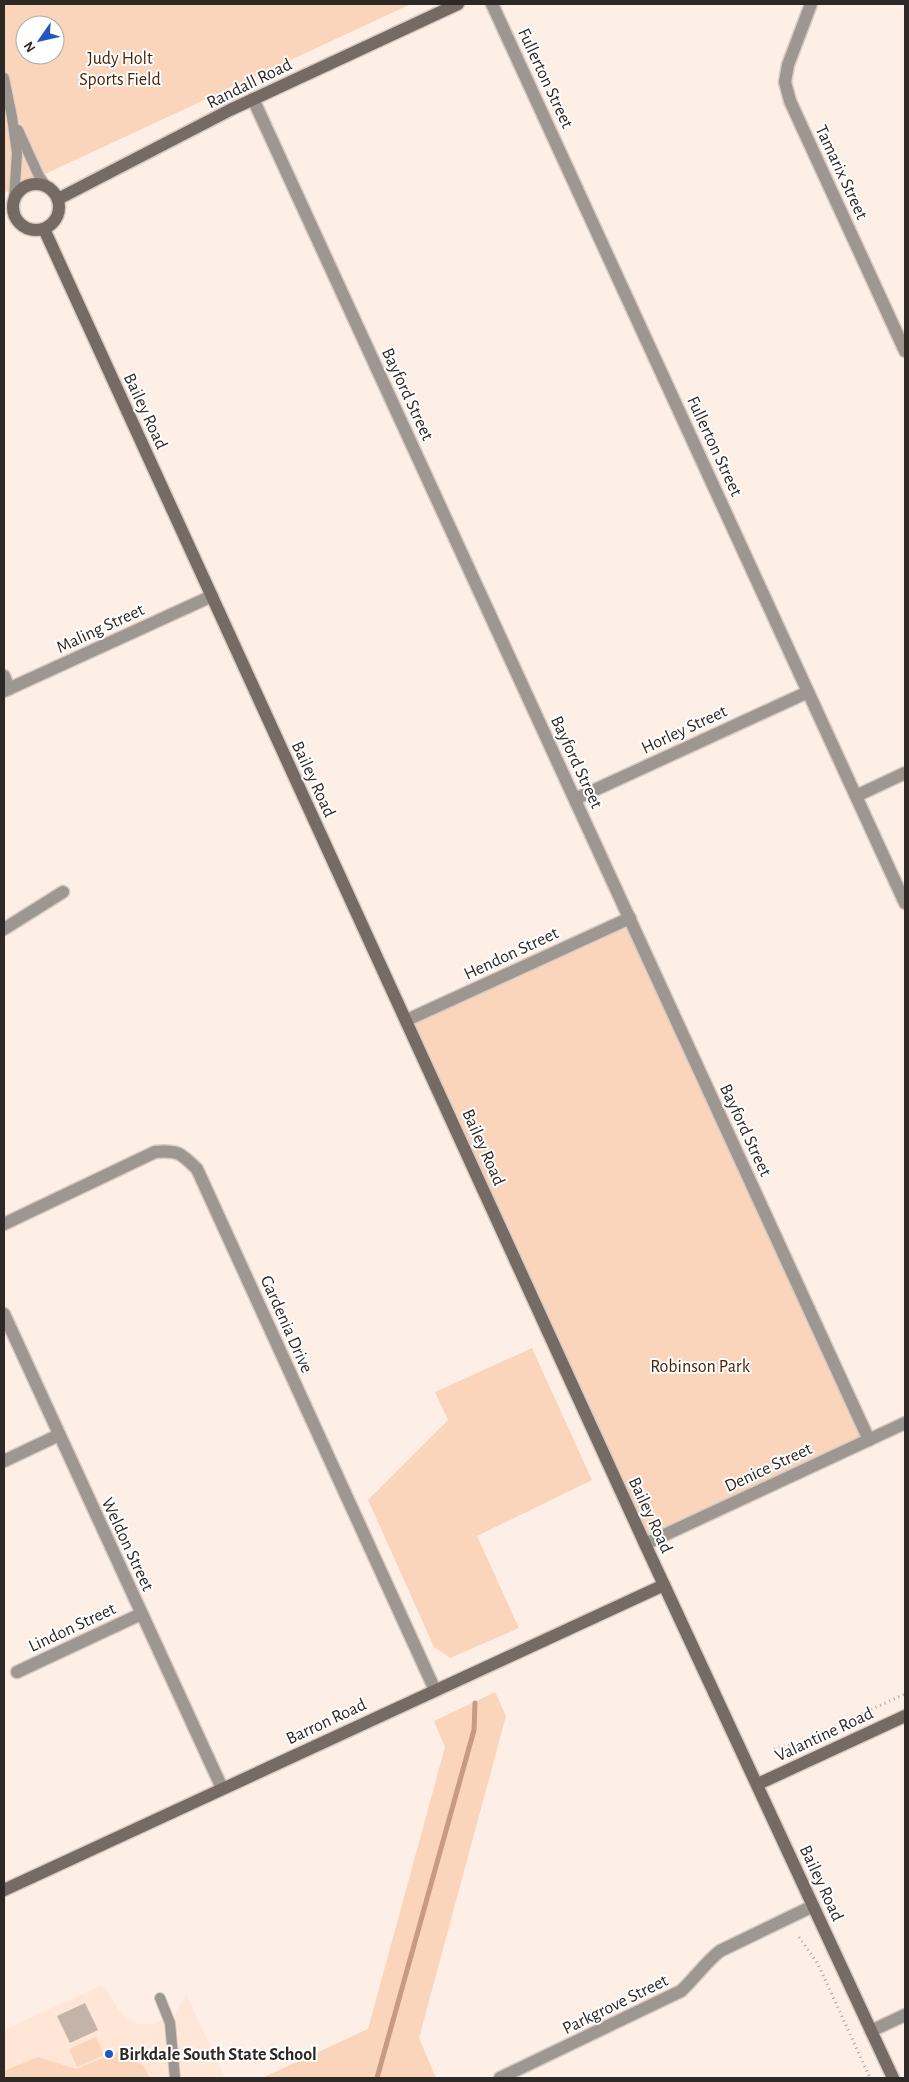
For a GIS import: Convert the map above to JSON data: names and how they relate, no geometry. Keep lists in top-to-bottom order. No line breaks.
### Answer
{"streets":{"street":["Fullerton Street","Randall Road","Tamarix Street","Bayford Street","Bailey Road","Maling Street","Horley Street","Hendon Street","Gardenia Drive","Denice Street","Weldon Street","Lindon Street","Barron Road","Valantine Road","Parkgrove Street"]},"crossings":[["Fullerton Street","Horley Street"],["Randall Road","Bayford Street"],["Randall Road","Bailey Road"],["Bayford Street","Horley Street"],["Bayford Street","Hendon Street"],["Bayford Street","Denice Street"],["Bailey Road","Maling Street"],["Bailey Road","Hendon Street"],["Bailey Road","Denice Street"],["Bailey Road","Barron Road"],["Bailey Road","Valantine Road"],["Bailey Road","Parkgrove Street"],["Gardenia Drive","Barron Road"],["Weldon Street","Lindon Street"],["Weldon Street","Barron Road"]],"parks":["Judy Holt Sports Field","Robinson Park"],"places":["Birkdale South State School"],"north":"bottom left"}
